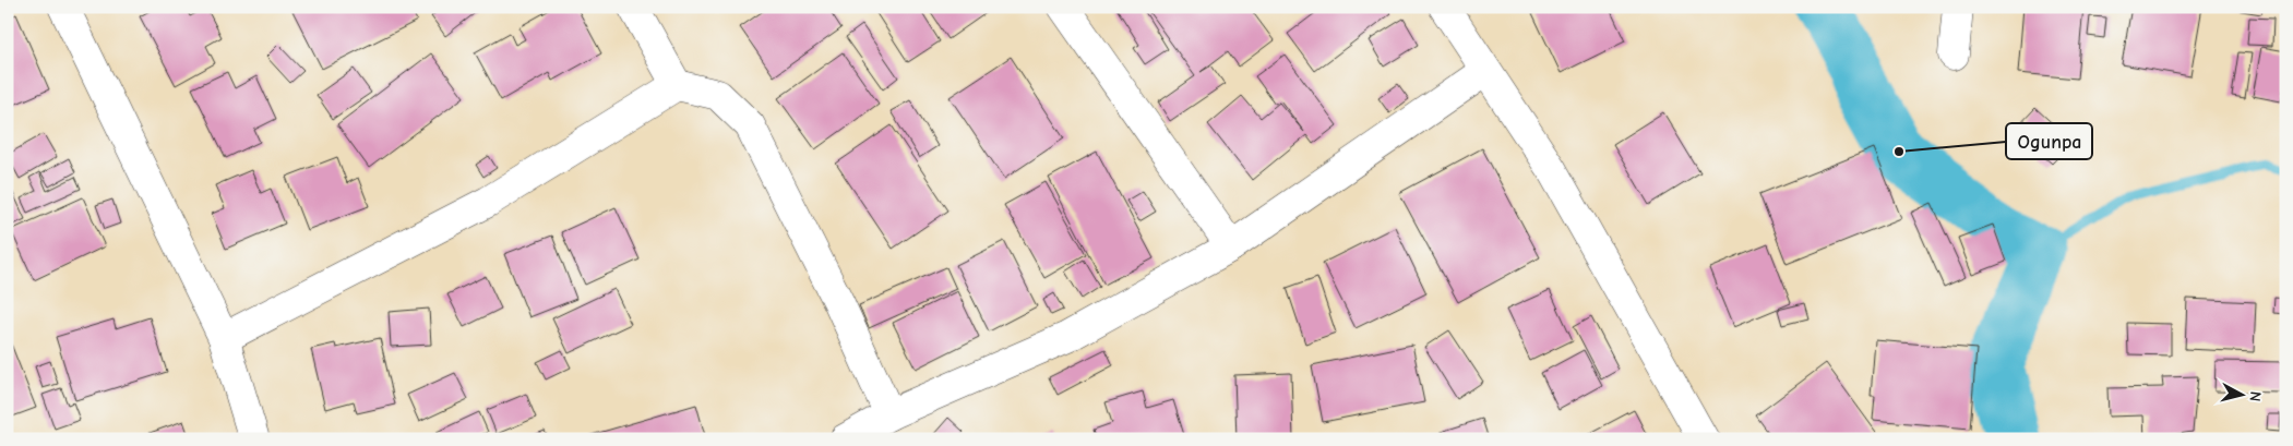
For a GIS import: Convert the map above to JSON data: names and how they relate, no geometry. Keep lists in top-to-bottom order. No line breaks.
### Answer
{"places":["Ogunpa"],"north":"right"}
